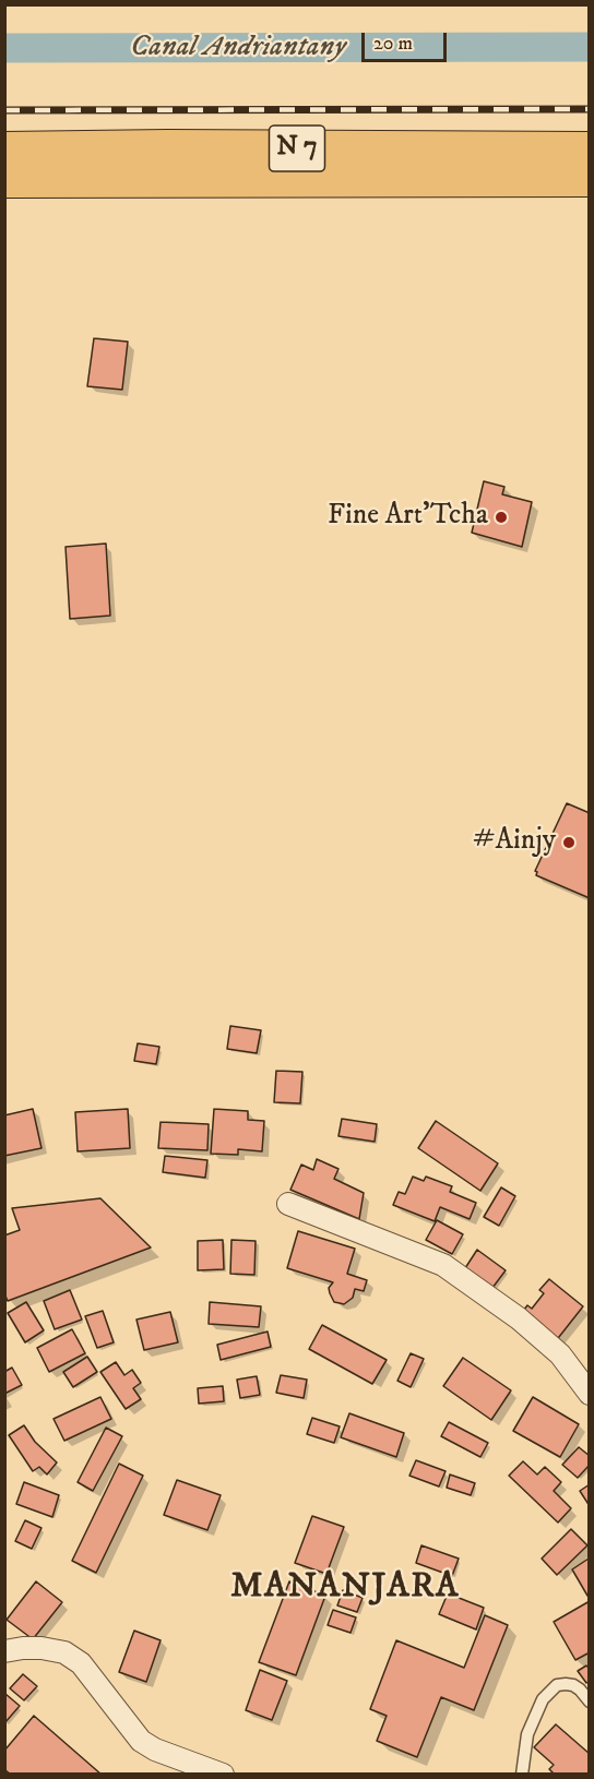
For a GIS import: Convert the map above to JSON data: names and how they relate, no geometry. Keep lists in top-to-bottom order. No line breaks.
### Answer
{"streets":{"main road":["N 7"]},"districts":["MANANJARA"],"water":["Canal Andriantany"],"places":["Fine Art'Tcha","#Ainjy"],"scale_bar":"20 m"}
